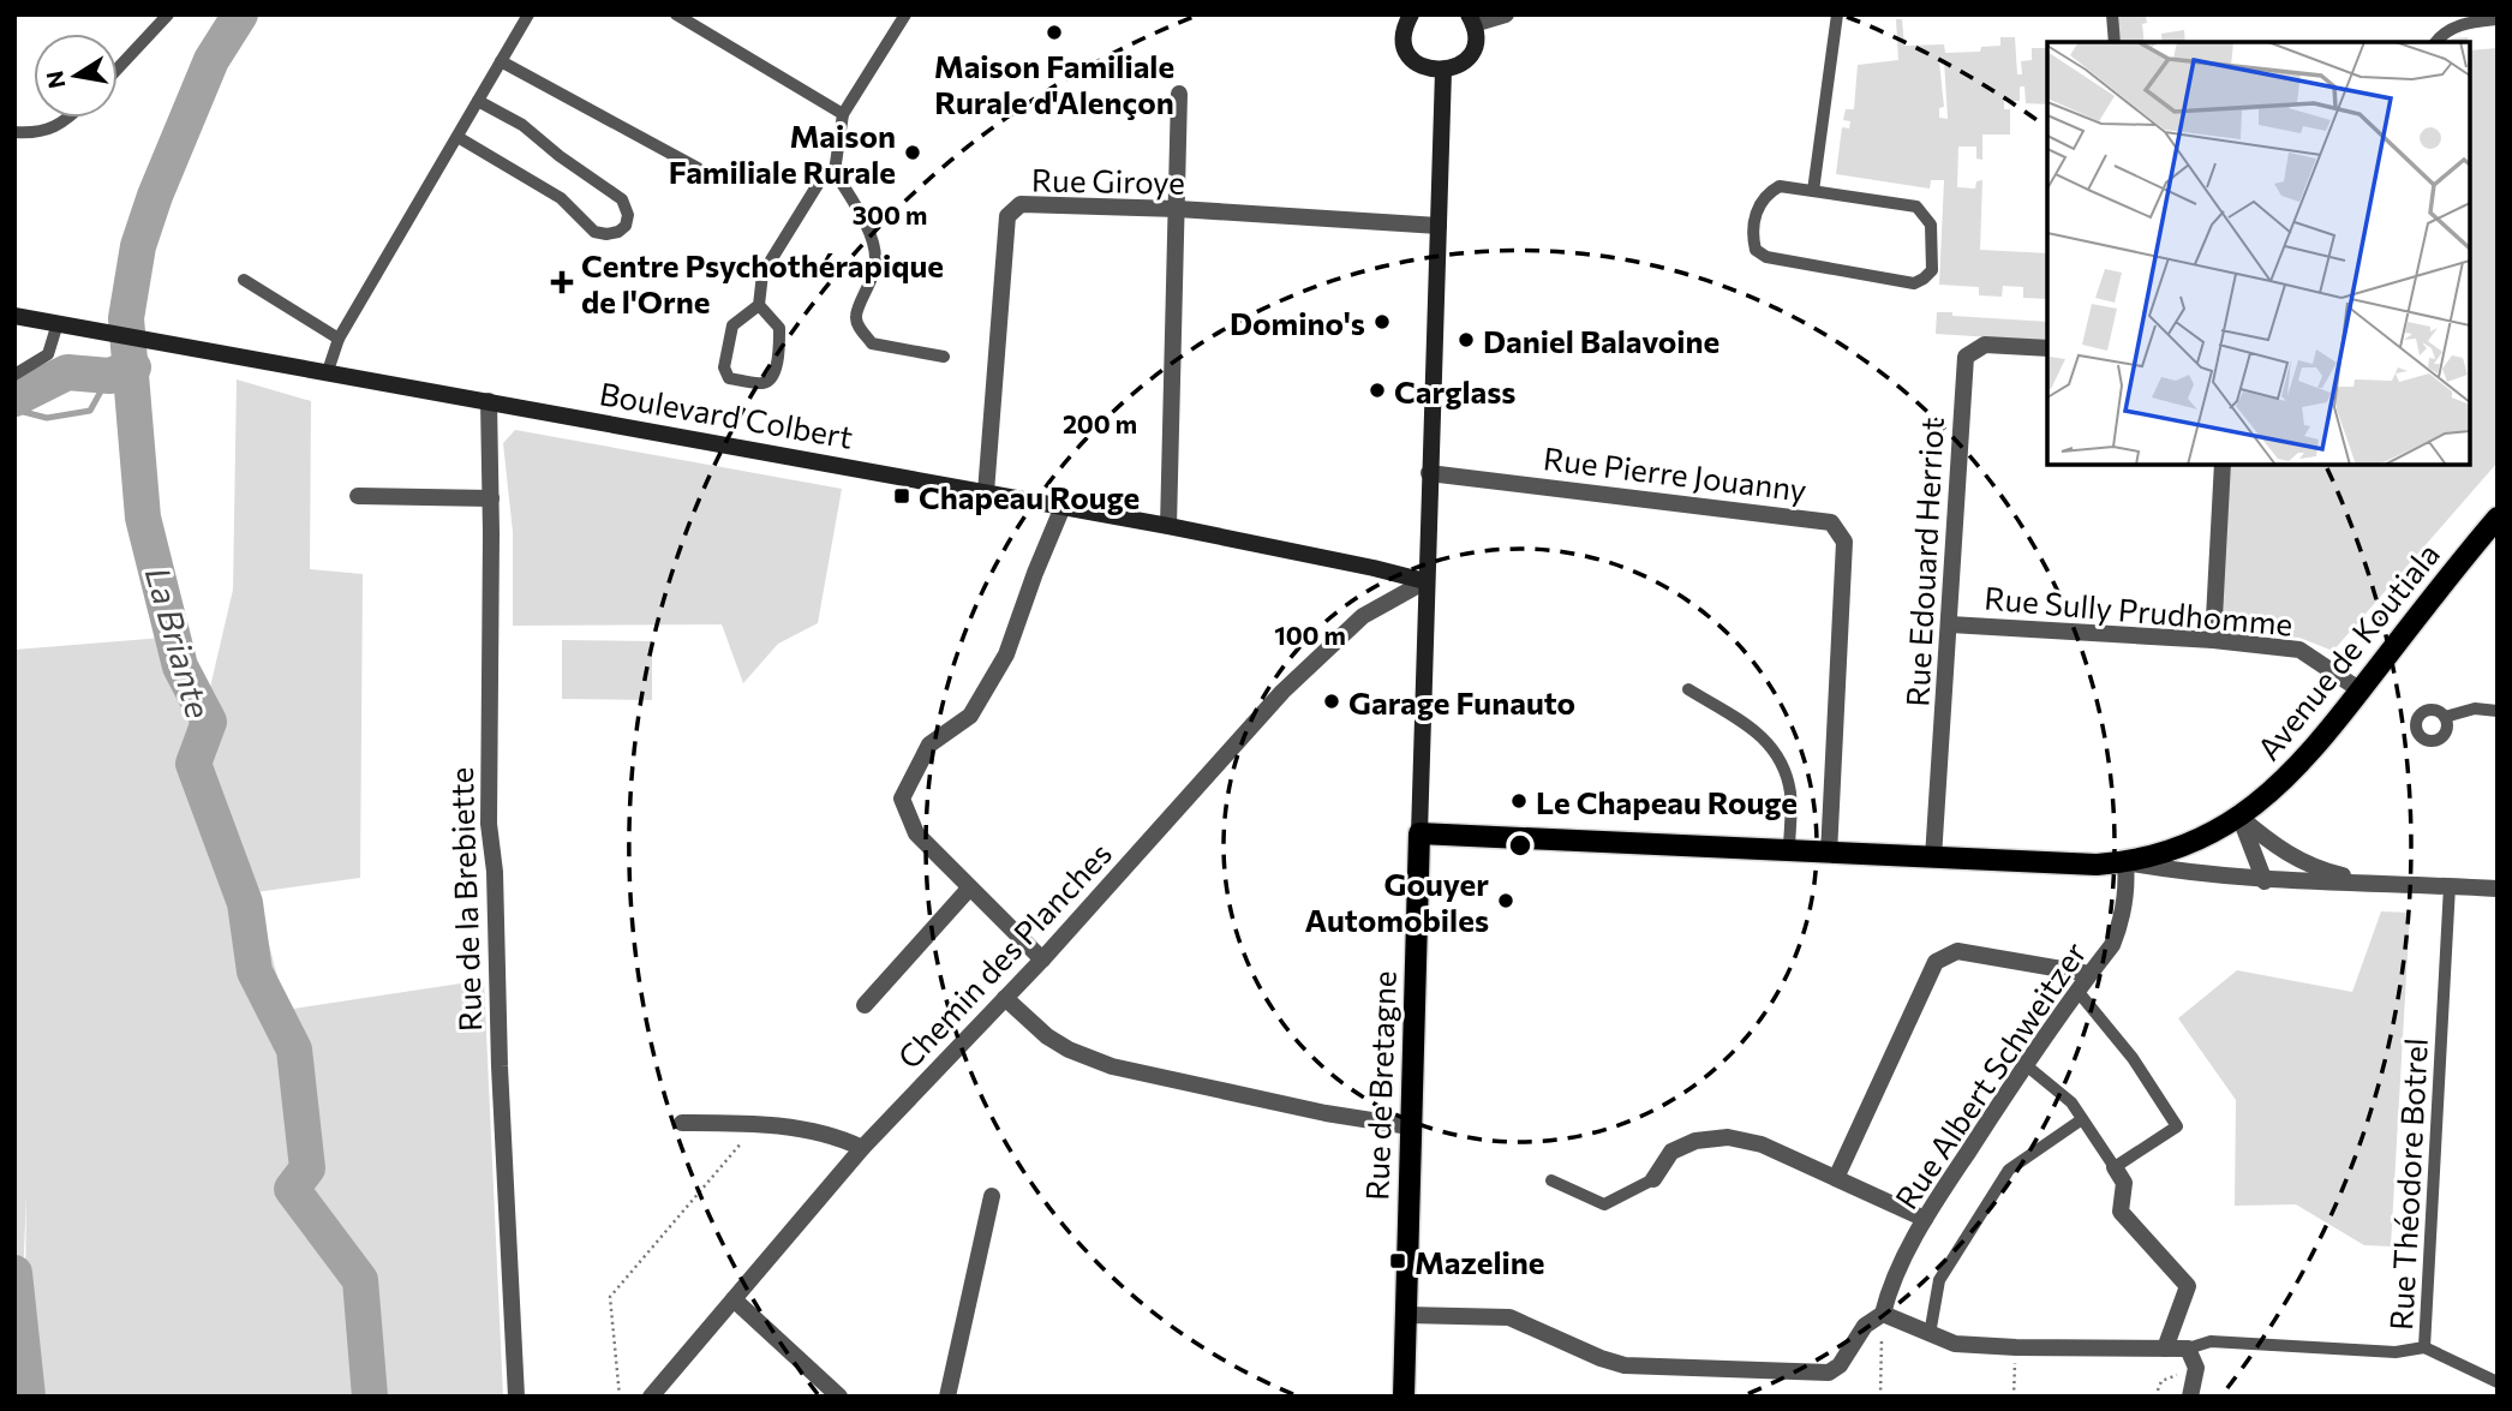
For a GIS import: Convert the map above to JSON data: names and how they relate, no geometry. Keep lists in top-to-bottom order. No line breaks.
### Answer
{"streets":{"main road":["Boulevard Colbert","Avenue de Koutiala","Rue de Bretagne"],"street":["Rue Giroye","Rue Pierre Jouanny","Rue Edouard Herriot","Rue Sully Prudhomme","Rue de la Brebiette","Chemin des Planches","Rue Albert Schweitzer"],"lane":["Rue Théodore Botrel"]},"crossings":[["Rue Giroye","Boulevard Colbert"],["Rue Giroye","Rue de Bretagne"],["Boulevard Colbert","Rue de la Brebiette"],["Boulevard Colbert","Chemin des Planches"],["Boulevard Colbert","Rue de Bretagne"],["Rue Pierre Jouanny","Avenue de Koutiala"],["Rue Pierre Jouanny","Rue de Bretagne"],["Rue Edouard Herriot","Rue Sully Prudhomme"],["Rue Edouard Herriot","Avenue de Koutiala"],["Rue Sully Prudhomme","Avenue de Koutiala"],["Avenue de Koutiala","Rue Albert Schweitzer"],["Avenue de Koutiala","Rue de Bretagne"],["Chemin des Planches","Rue de Bretagne"]],"water":["La Briante"],"places":{"other":["Maison Familiale Rurale d'Alençon","Maison Familiale Rurale","Domino's","Daniel Balavoine","Carglass","Garage Funauto","Le Chapeau Rouge","Gouyer Automobiles"],"health":["Centre Psychothérapique de l'Orne"],"transit":["Chapeau Rouge","Mazeline"]},"north":"left","rings":["300 m","200 m","100 m"]}
